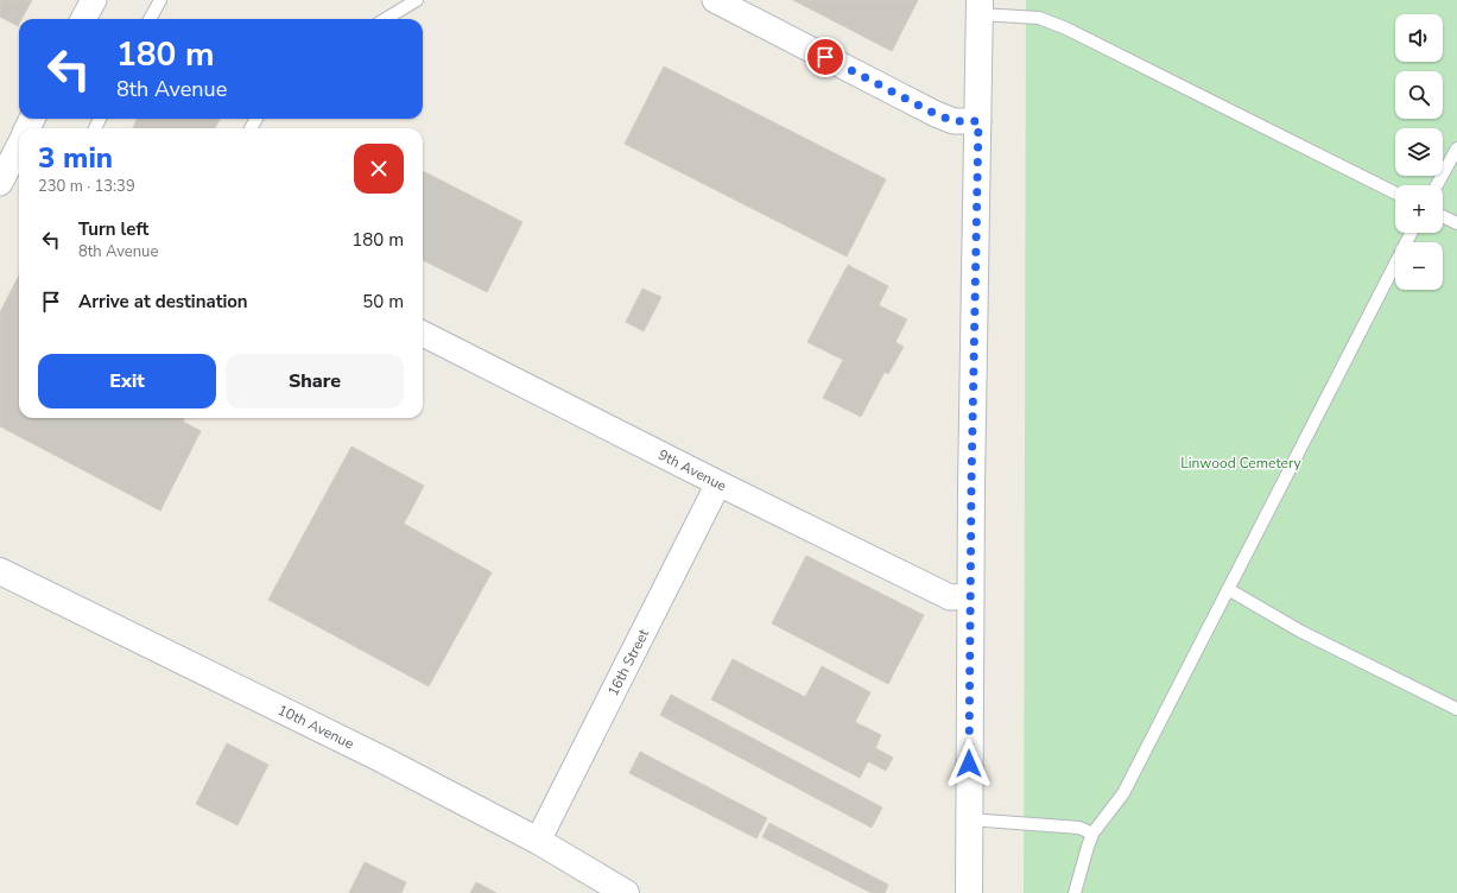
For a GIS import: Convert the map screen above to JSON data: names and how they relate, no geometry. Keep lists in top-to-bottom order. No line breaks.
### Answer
{"streets":{"street":["9th Avenue","16th Street","10th Avenue"]},"crossings":[["9th Avenue","16th Street"],["16th Street","10th Avenue"]],"parks":["Linwood Cemetery"],"page":{"map_buttons":["+","−"],"turn":["180 m","8th Avenue"],"heading":["3 min","230 m · 13:39"],"list":[{"name":"Turn left","note":"8th Avenue","value":"180 m"},{"name":"Arrive at destination","value":"50 m"}],"buttons":["Exit","Share"]}}
